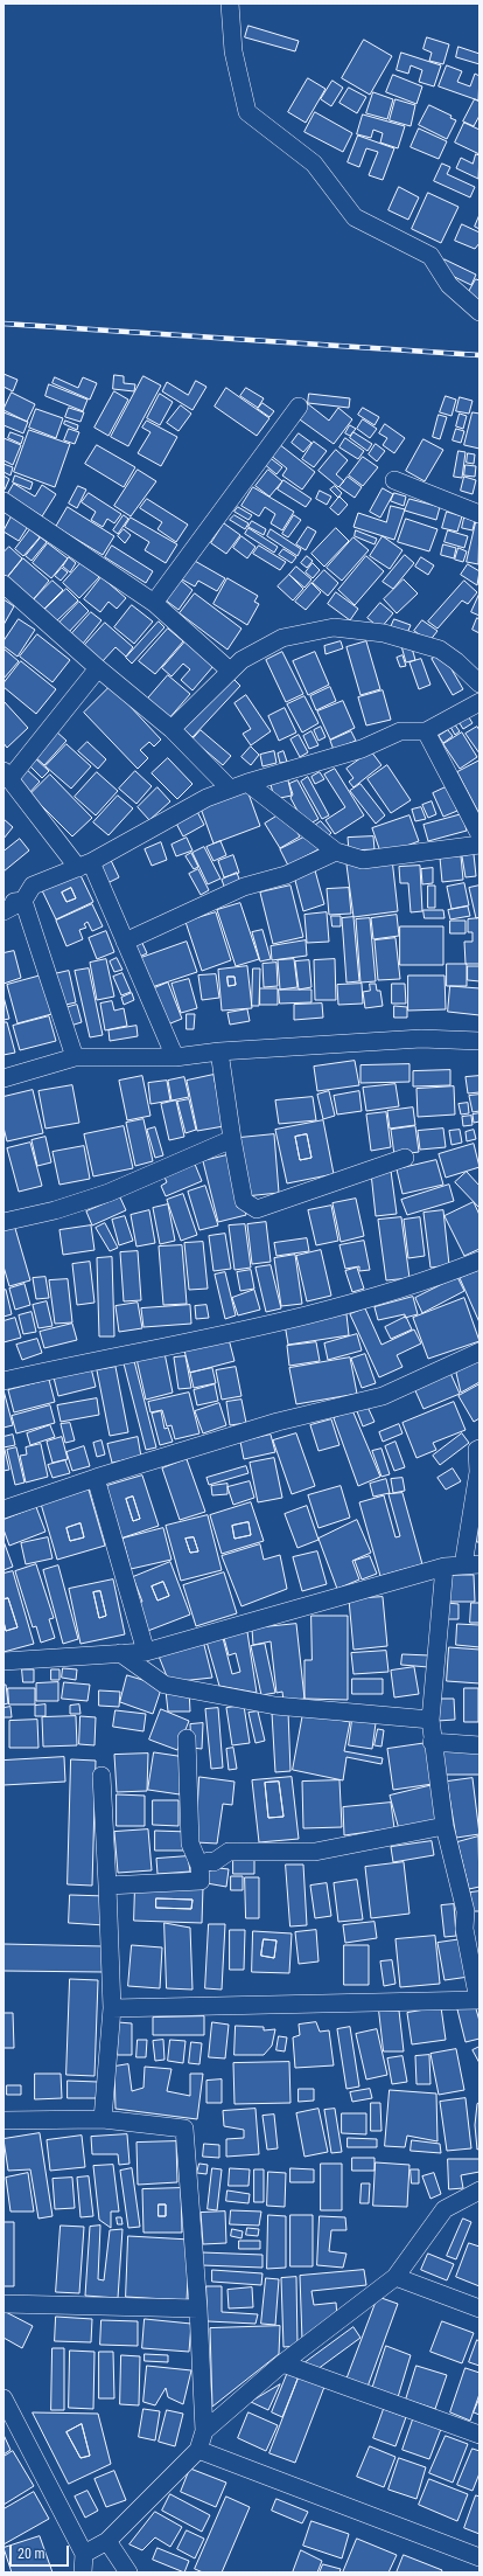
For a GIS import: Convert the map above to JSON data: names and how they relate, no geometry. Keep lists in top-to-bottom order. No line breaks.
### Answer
{"scale_bar":"20 m"}
